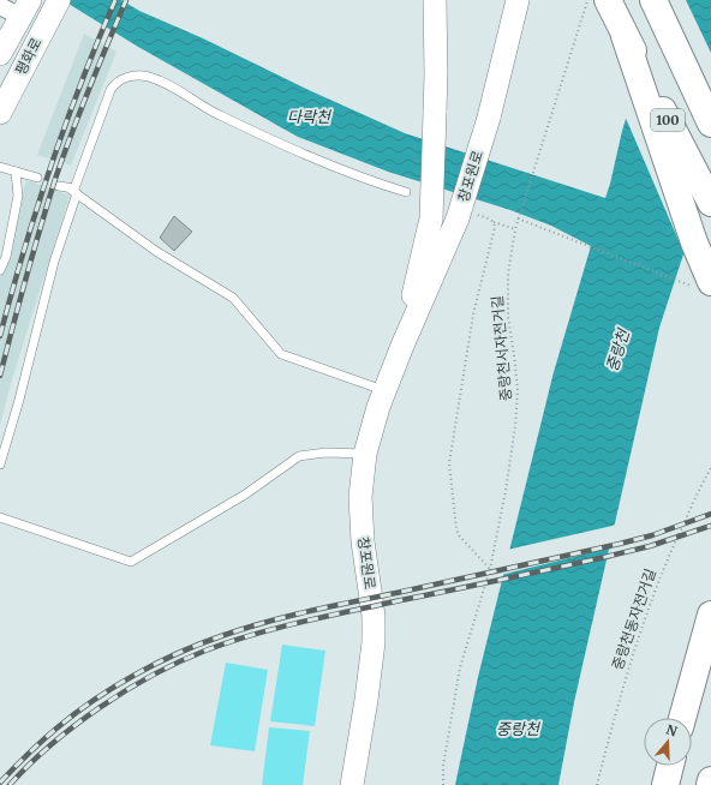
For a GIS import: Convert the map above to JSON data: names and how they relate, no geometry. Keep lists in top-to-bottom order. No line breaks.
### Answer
{"streets":{"highway":["100"],"street":["평화로","창포원로"],"path":["중랑천서자전거길","중랑천동자전거길"]},"water":["다락천","중랑천"],"north":"top"}
